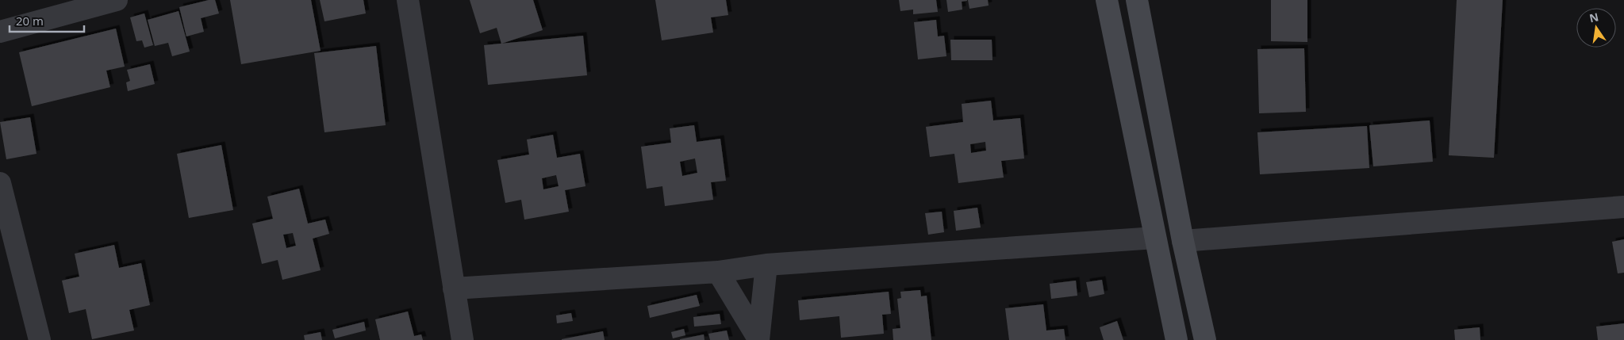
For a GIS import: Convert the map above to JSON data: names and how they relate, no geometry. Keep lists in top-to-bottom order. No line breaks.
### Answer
{"scale_bar":"20 m","north":"top"}
